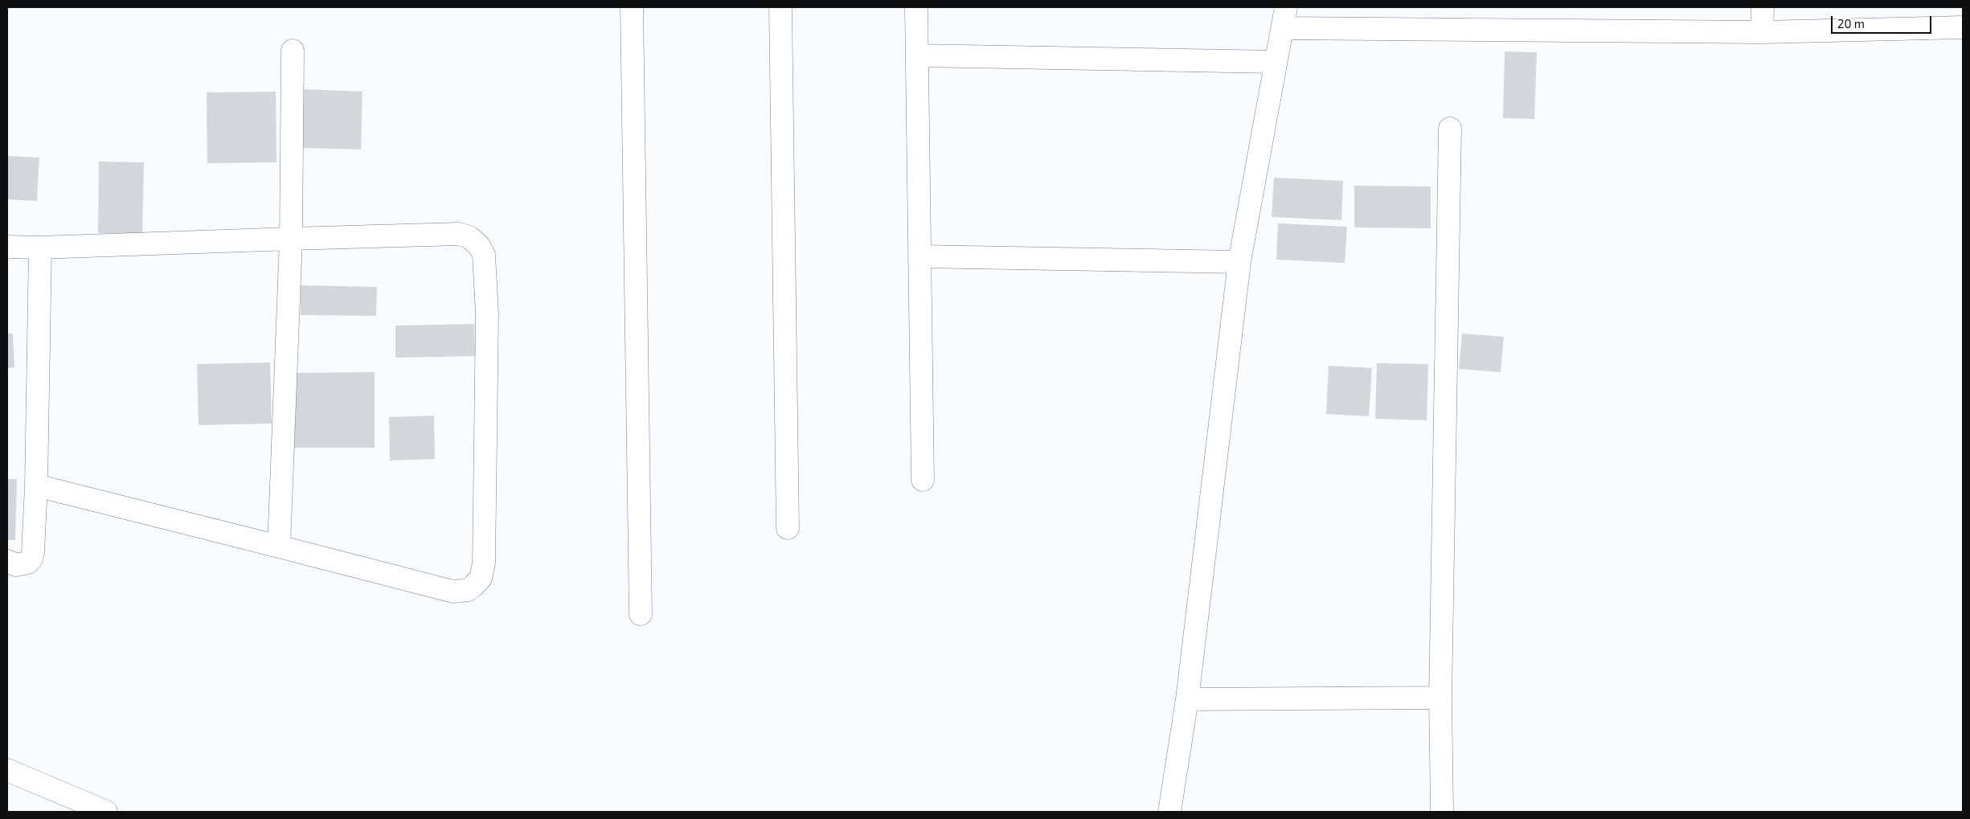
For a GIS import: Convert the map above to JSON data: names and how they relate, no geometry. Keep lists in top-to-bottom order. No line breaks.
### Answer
{"scale_bar":"20 m"}
